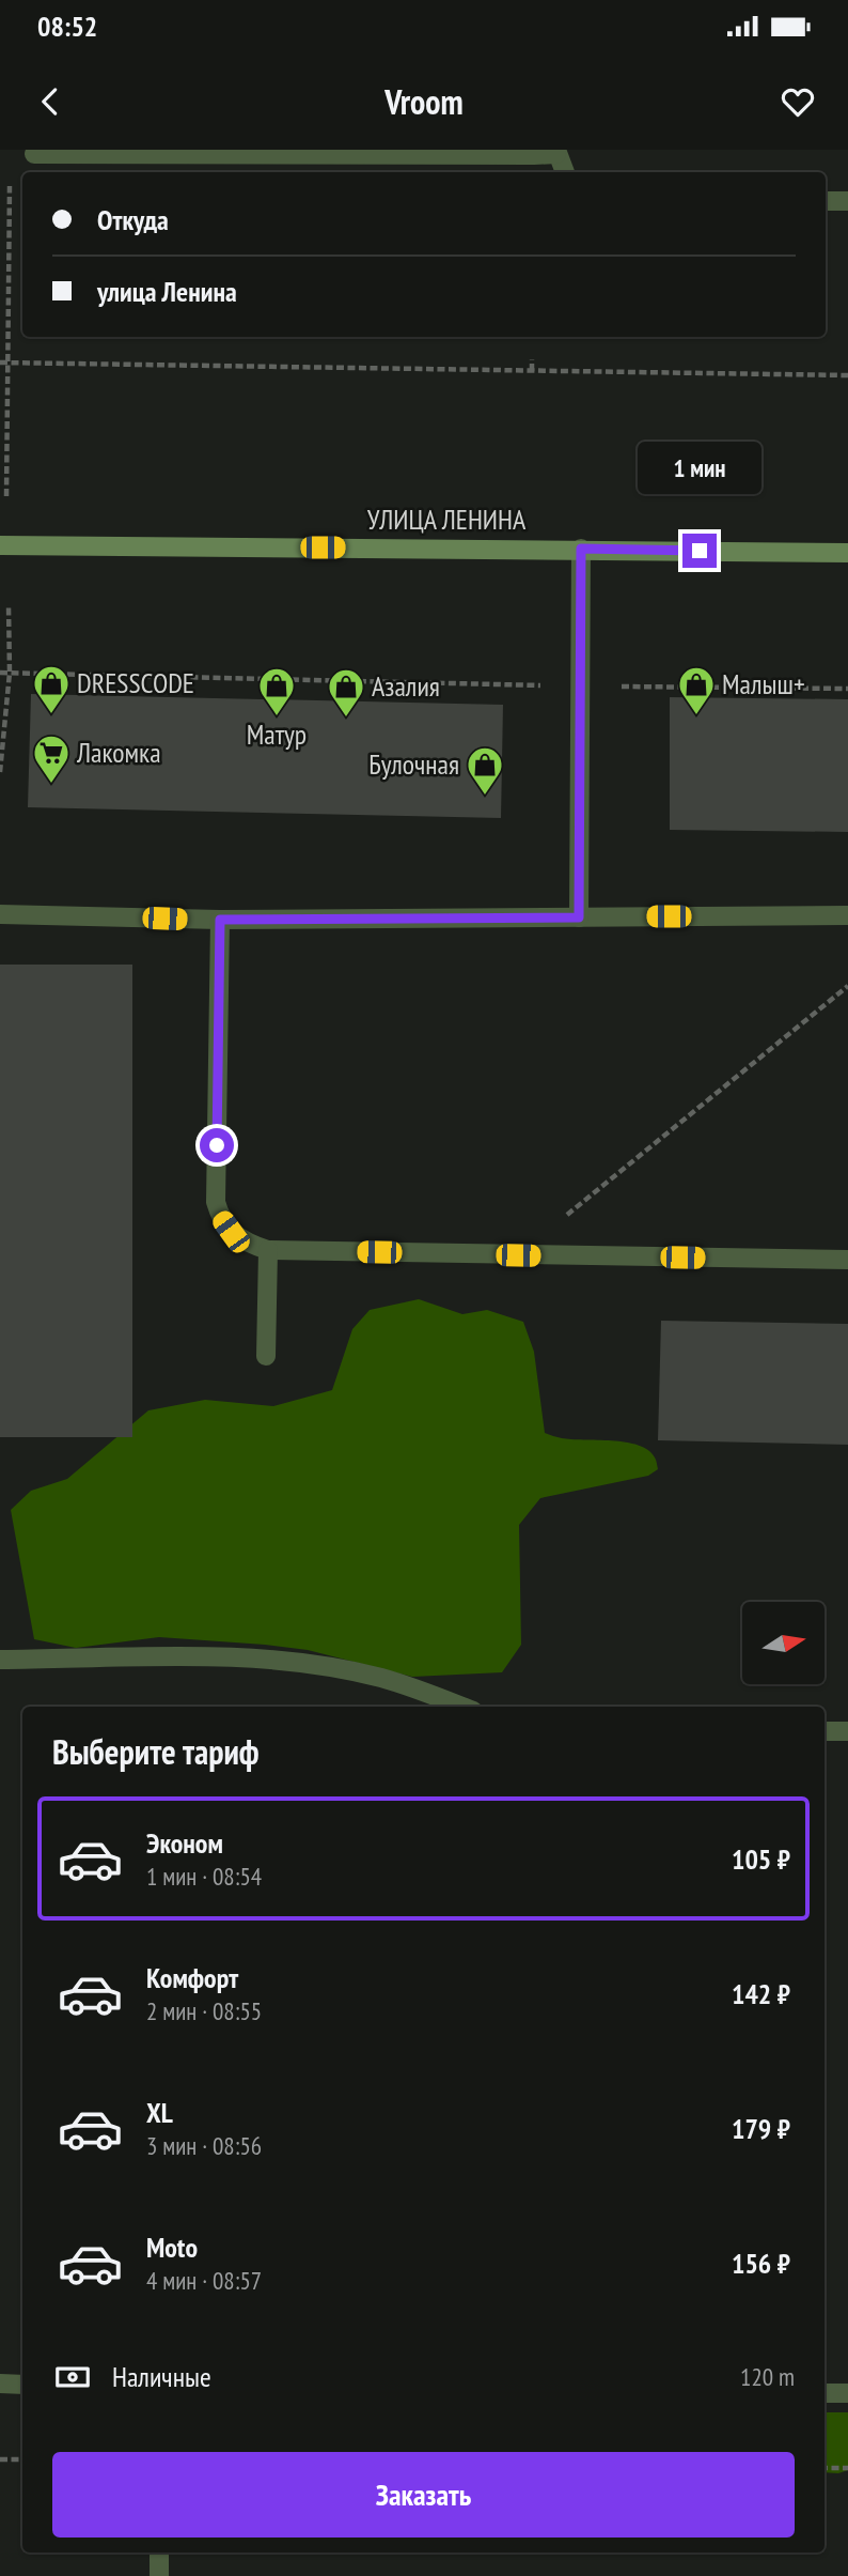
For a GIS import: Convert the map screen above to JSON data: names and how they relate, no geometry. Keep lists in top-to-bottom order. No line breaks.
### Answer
{"streets":{"main road":["УЛИЦА ЛЕНИНА"]},"places":{"shop":["DRESSCODE","Малыш+","Матур","Азалия","Булочная"],"supermarket":["Лакомка"]},"north":"right","page":{"status":"08:52","header":"Vroom","banner":["Откуда","улица Ленина"],"bubble":"1 мин","heading":"Выберите тариф","list":[{"name":"Эконом","note":"1 мин · 08:54","value":"105 ₽"},{"name":"Комфорт","note":"2 мин · 08:55","value":"142 ₽"},{"name":"XL","note":"3 мин · 08:56","value":"179 ₽"},{"name":"Moto","note":"4 мин · 08:57","value":"156 ₽"}],"pay":["Наличные","120 m"],"buttons":"Заказать"}}
